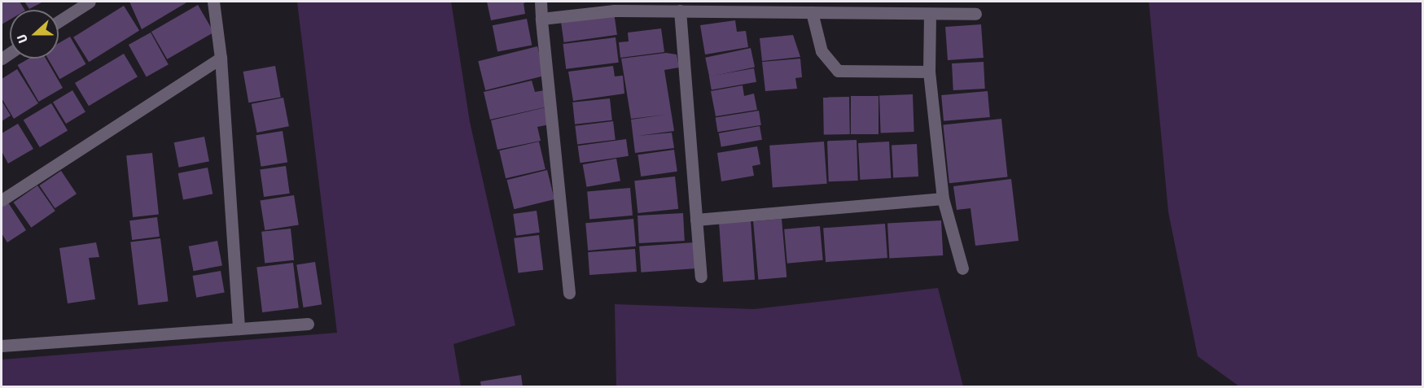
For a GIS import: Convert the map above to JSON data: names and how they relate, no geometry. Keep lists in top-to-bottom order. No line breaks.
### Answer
{"north":"left"}
